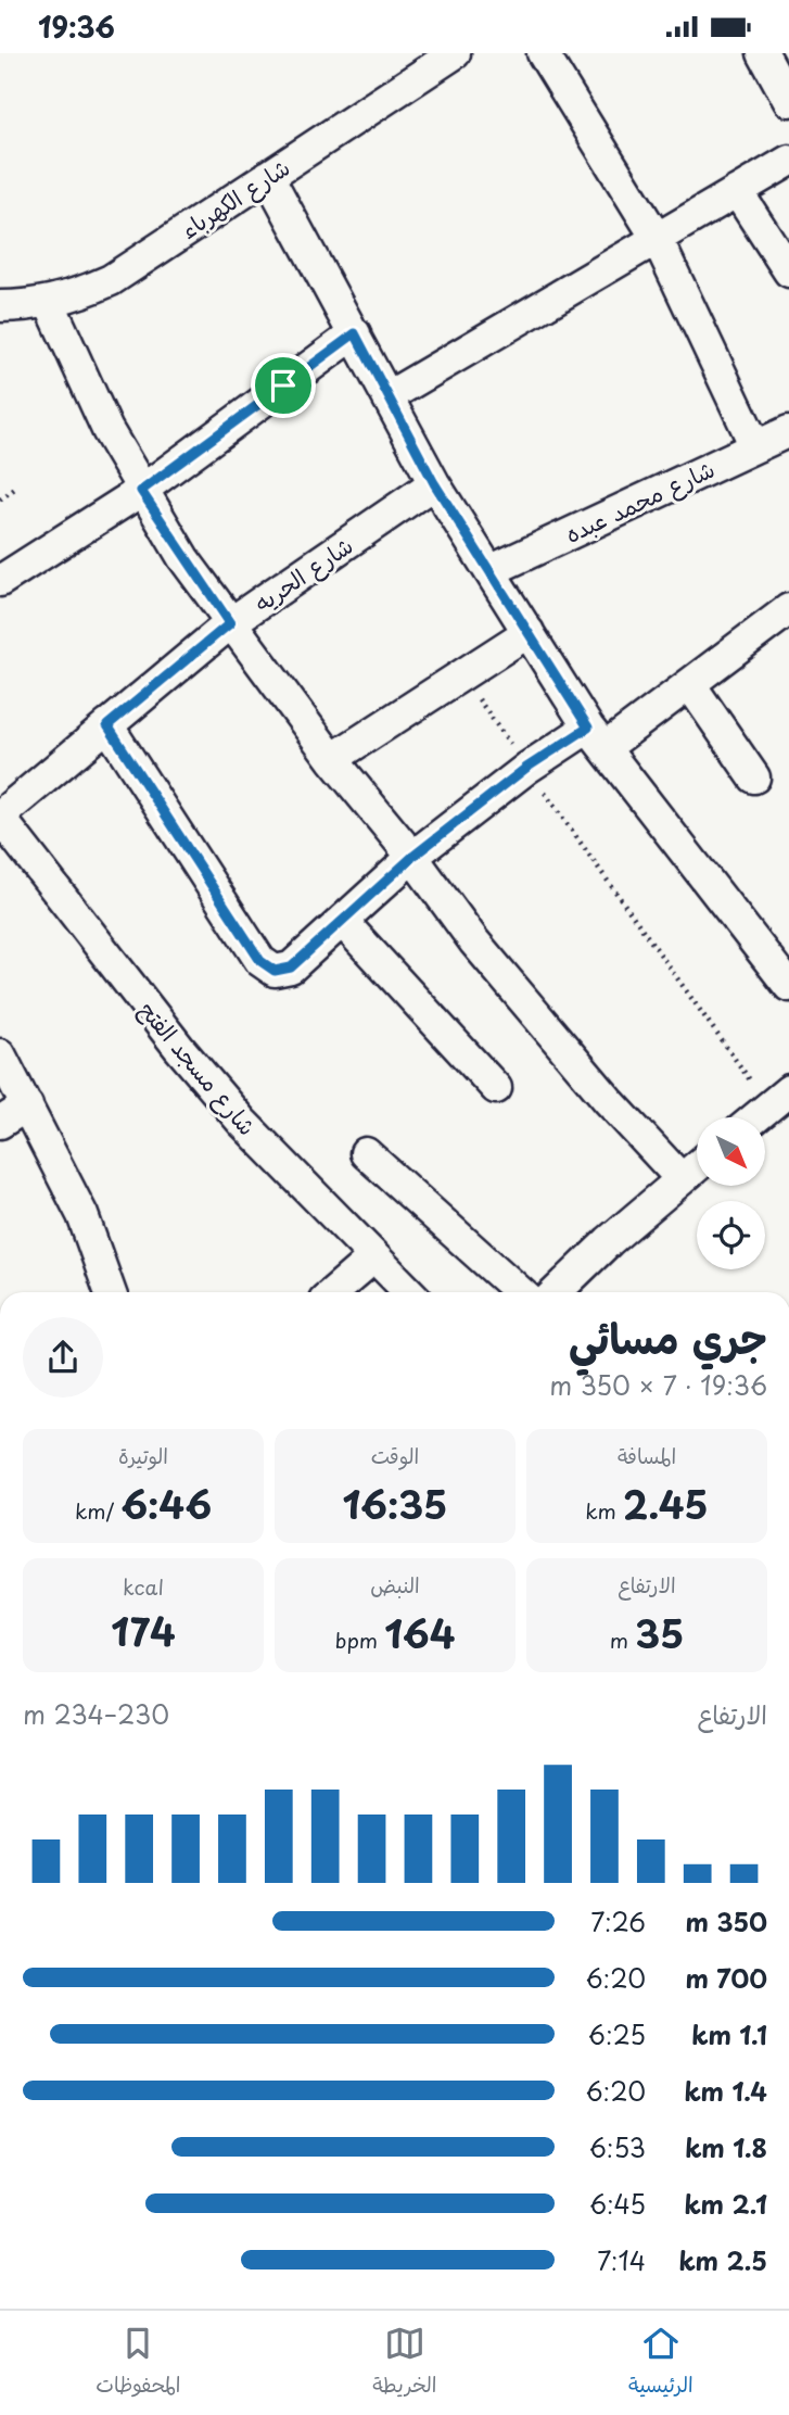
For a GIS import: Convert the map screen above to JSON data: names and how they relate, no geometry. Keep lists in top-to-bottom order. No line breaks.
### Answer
{"streets":{"street":["شارع الكهرباء","شارع محمد عبده","شارع الحريه","شارع مسجد الفتح"]},"crossings":[["شارع الحريه","شارع مسجد الفتح"]],"north":"bottom right","page":{"status":"19:36","heading":["جري مسائي","19:36 · 7 × 350 m"],"stats":[["المسافة","2.45 km"],["الوقت","16:35"],["الوتيرة","6:46 /km"],["الارتفاع","35 m"],["النبض","164 bpm"],["kcal","174"]],"chart":["الارتفاع","230–234 m"],"list":[{"name":"350 m","note":"7:26"},{"name":"700 m","note":"6:20"},{"name":"1.1 km","note":"6:25"},{"name":"1.4 km","note":"6:20"},{"name":"1.8 km","note":"6:53"},{"name":"2.1 km","note":"6:45"},{"name":"2.5 km","note":"7:14"}],"tabs":["الرئيسية","الخريطة","المحفوظات"]}}
